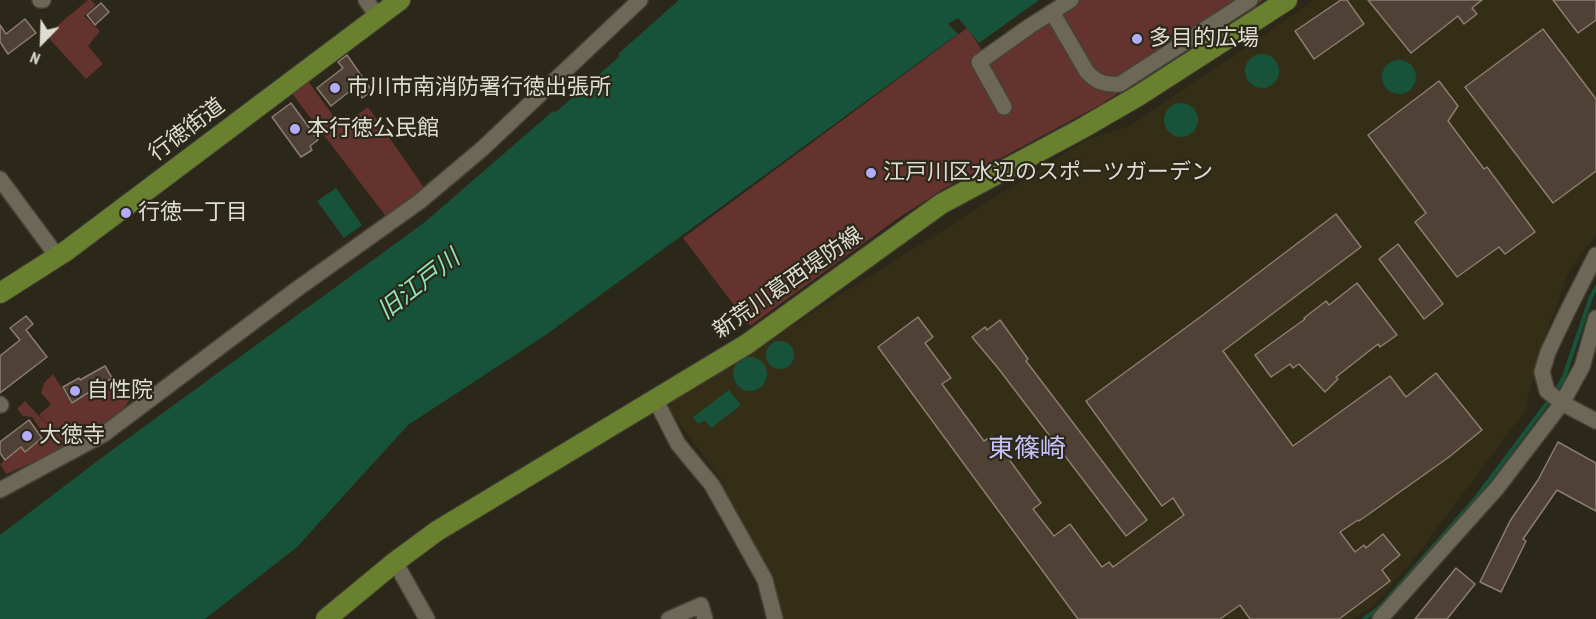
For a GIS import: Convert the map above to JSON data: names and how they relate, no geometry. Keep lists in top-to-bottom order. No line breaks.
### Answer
{"streets":{"main road":["行徳街道","新荒川葛西堤防線"]},"districts":["東篠崎"],"water":["旧江戸川"],"places":["多目的広場","市川市南消防署行徳出張所","本行徳公民館","江戸川区水辺のスポーツガーデン","行徳一丁目","自性院","大徳寺"],"north":"bottom left"}
